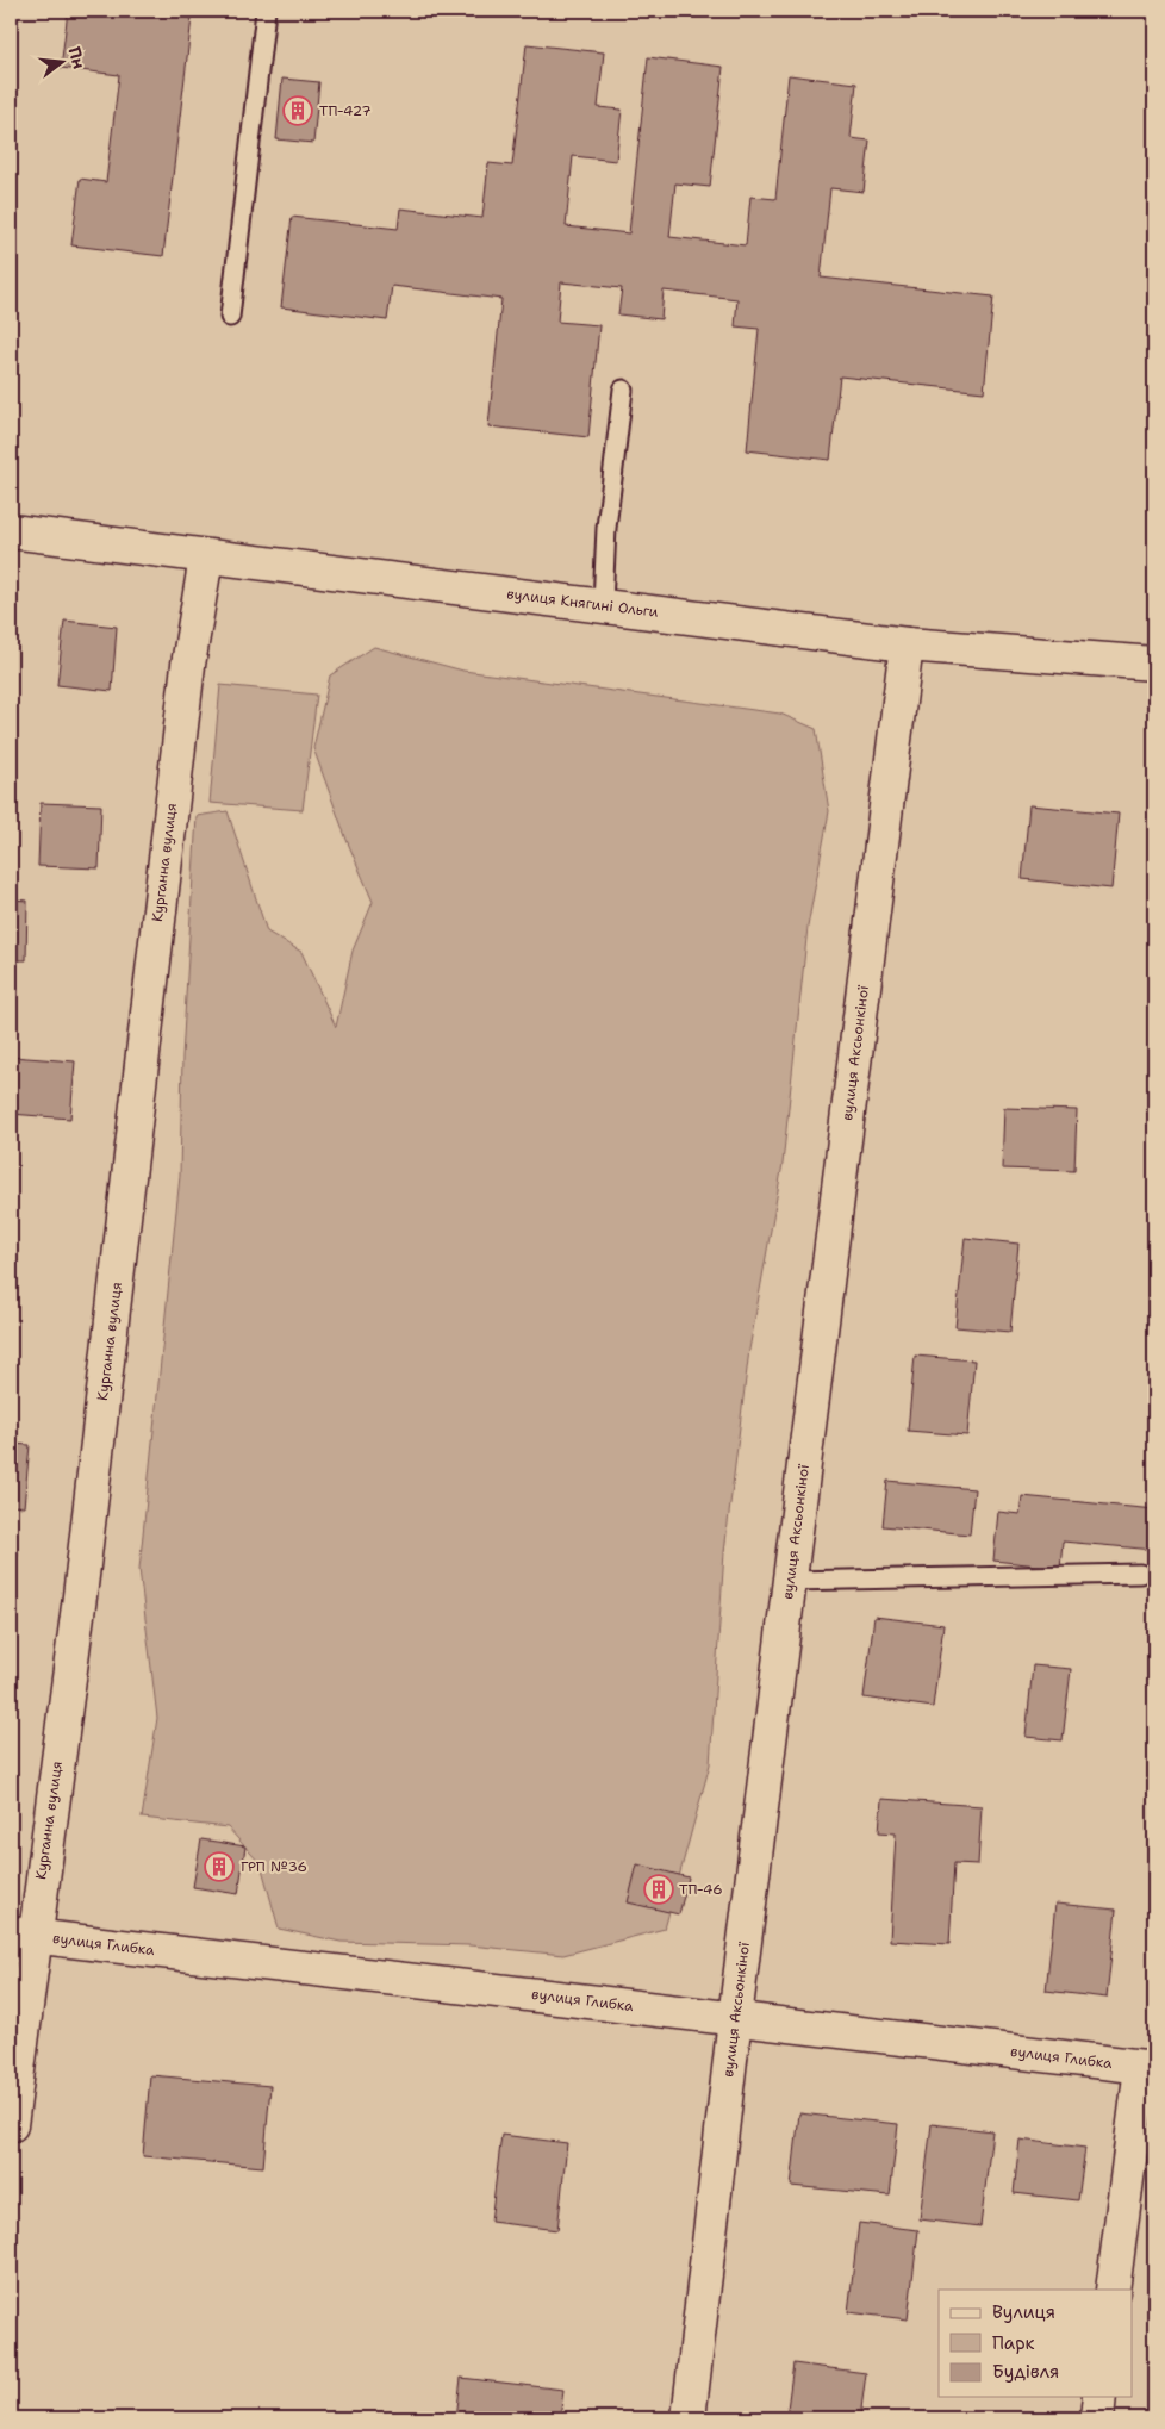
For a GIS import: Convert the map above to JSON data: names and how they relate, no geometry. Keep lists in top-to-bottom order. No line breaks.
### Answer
{"streets":{"street":["вулиця Княгині Ольги","Курганна вулиця","вулиця Аксьонкіної","вулиця Глибка"]},"crossings":[["вулиця Княгині Ольги","Курганна вулиця"],["вулиця Княгині Ольги","вулиця Аксьонкіної"],["Курганна вулиця","вулиця Глибка"],["вулиця Аксьонкіної","вулиця Глибка"]],"places":{"building":["ТП-427","ГРП №36","ТП-46"]},"legend":["Вулиця","Парк","Будівля"],"north":"right"}
